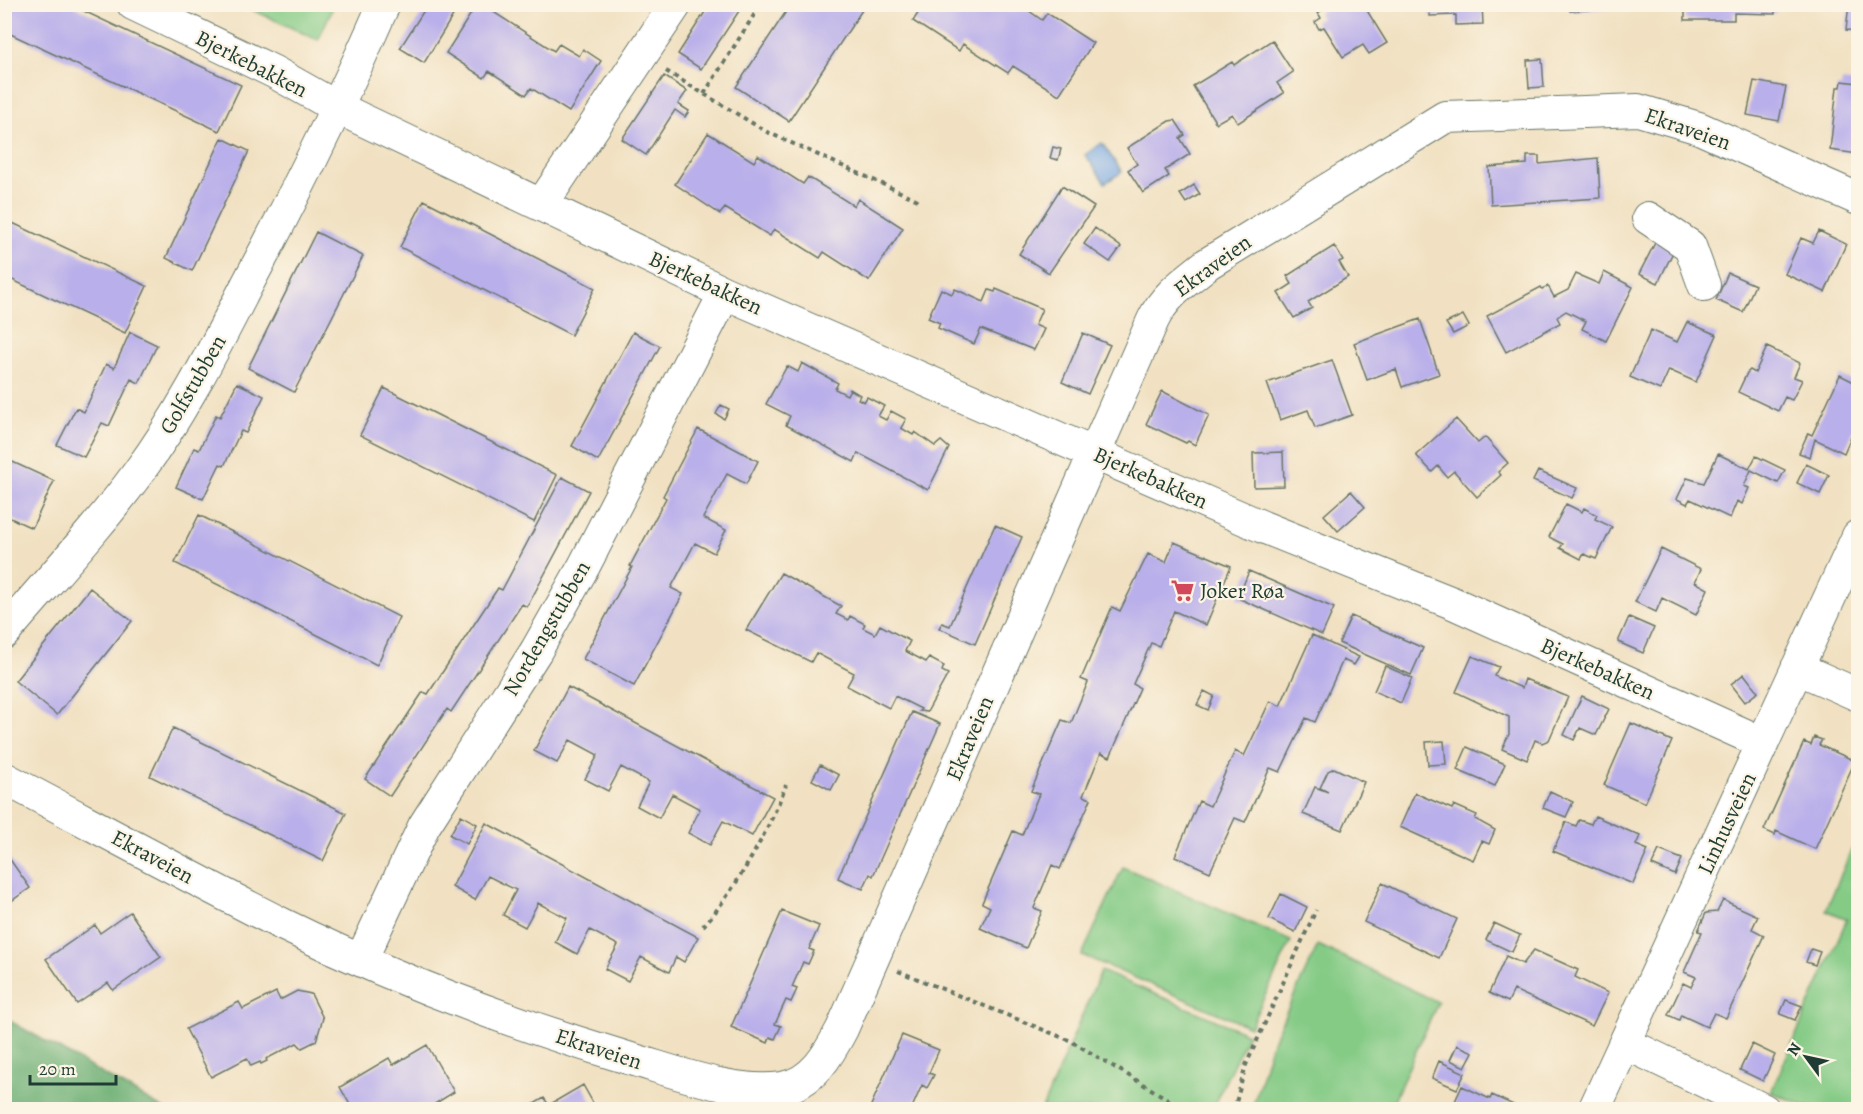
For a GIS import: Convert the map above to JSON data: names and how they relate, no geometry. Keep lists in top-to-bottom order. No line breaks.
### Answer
{"streets":{"street":["Bjerkebakken","Ekraveien","Golfstubben","Nordengstubben","Linhusveien"]},"crossings":[["Bjerkebakken","Ekraveien"],["Bjerkebakken","Golfstubben"],["Bjerkebakken","Nordengstubben"],["Bjerkebakken","Linhusveien"],["Ekraveien","Nordengstubben"]],"places":{"supermarket":["Joker Røa"]},"scale_bar":"20 m","north":"top left"}
